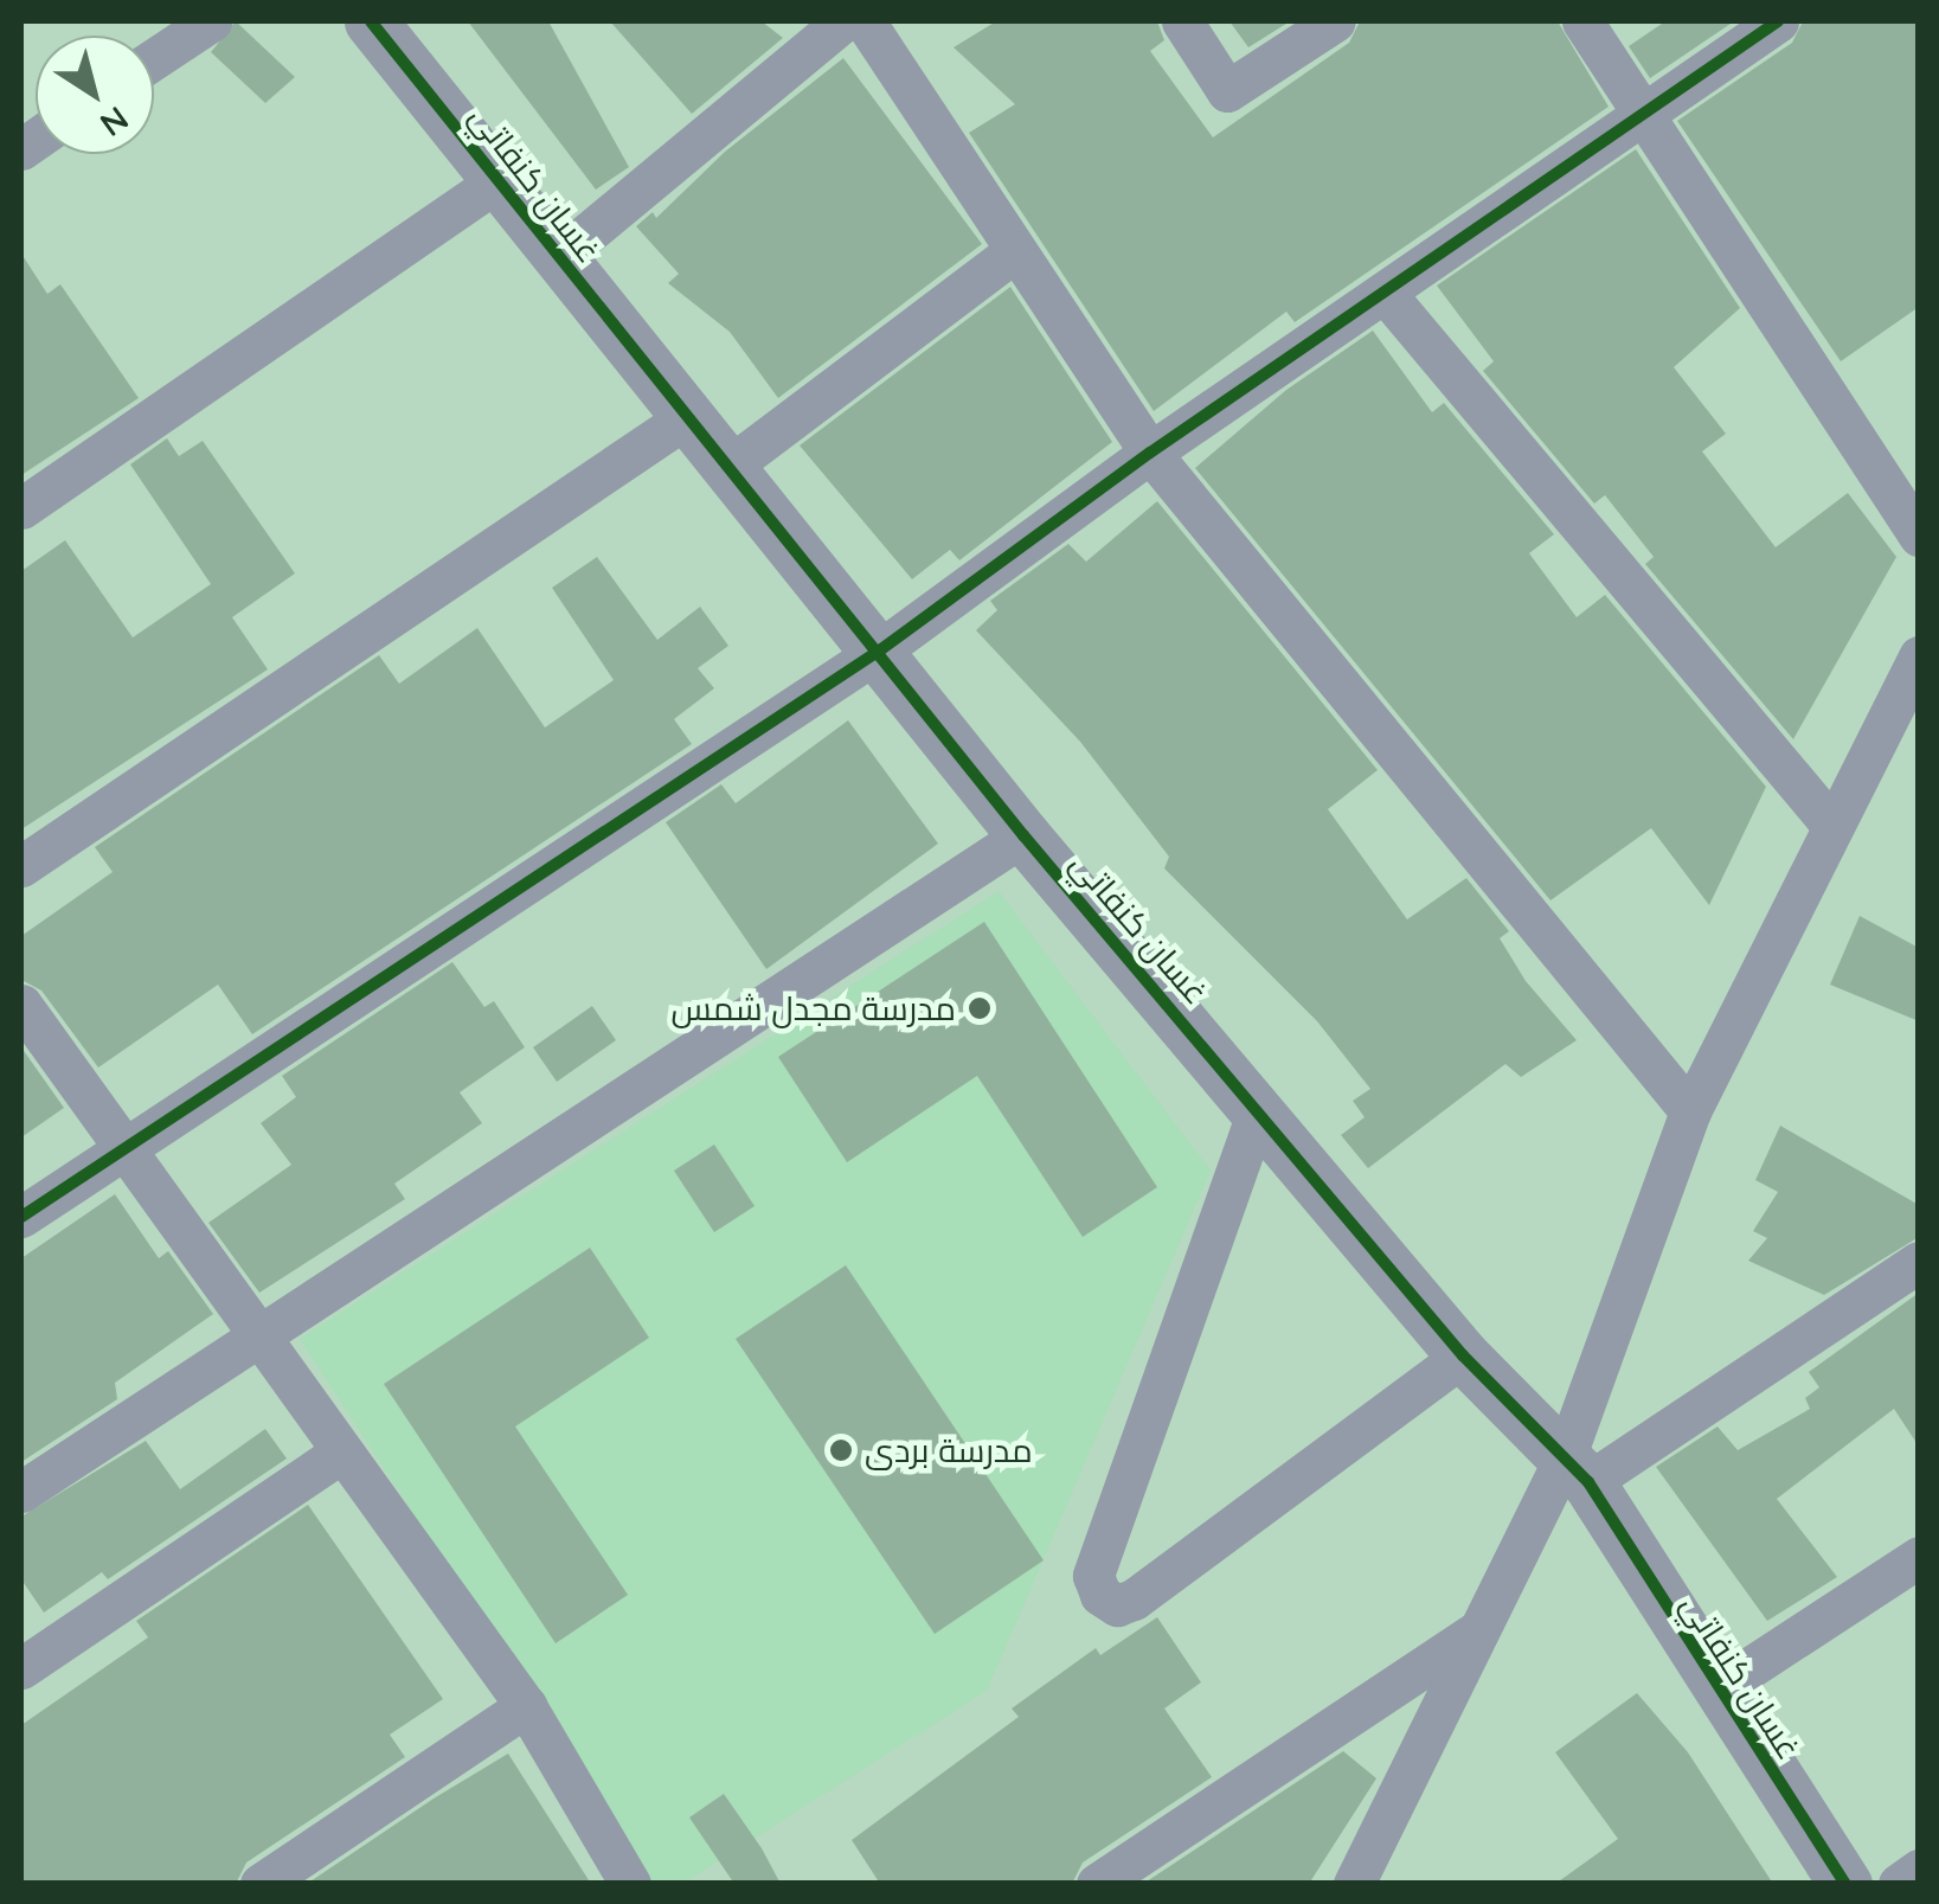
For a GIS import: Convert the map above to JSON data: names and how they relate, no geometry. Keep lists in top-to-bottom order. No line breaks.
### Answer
{"streets":{"street":["غسان كنفاتي"]},"places":["مدرسة مجدل شمس","مدرسة بردى"],"north":"bottom right"}
